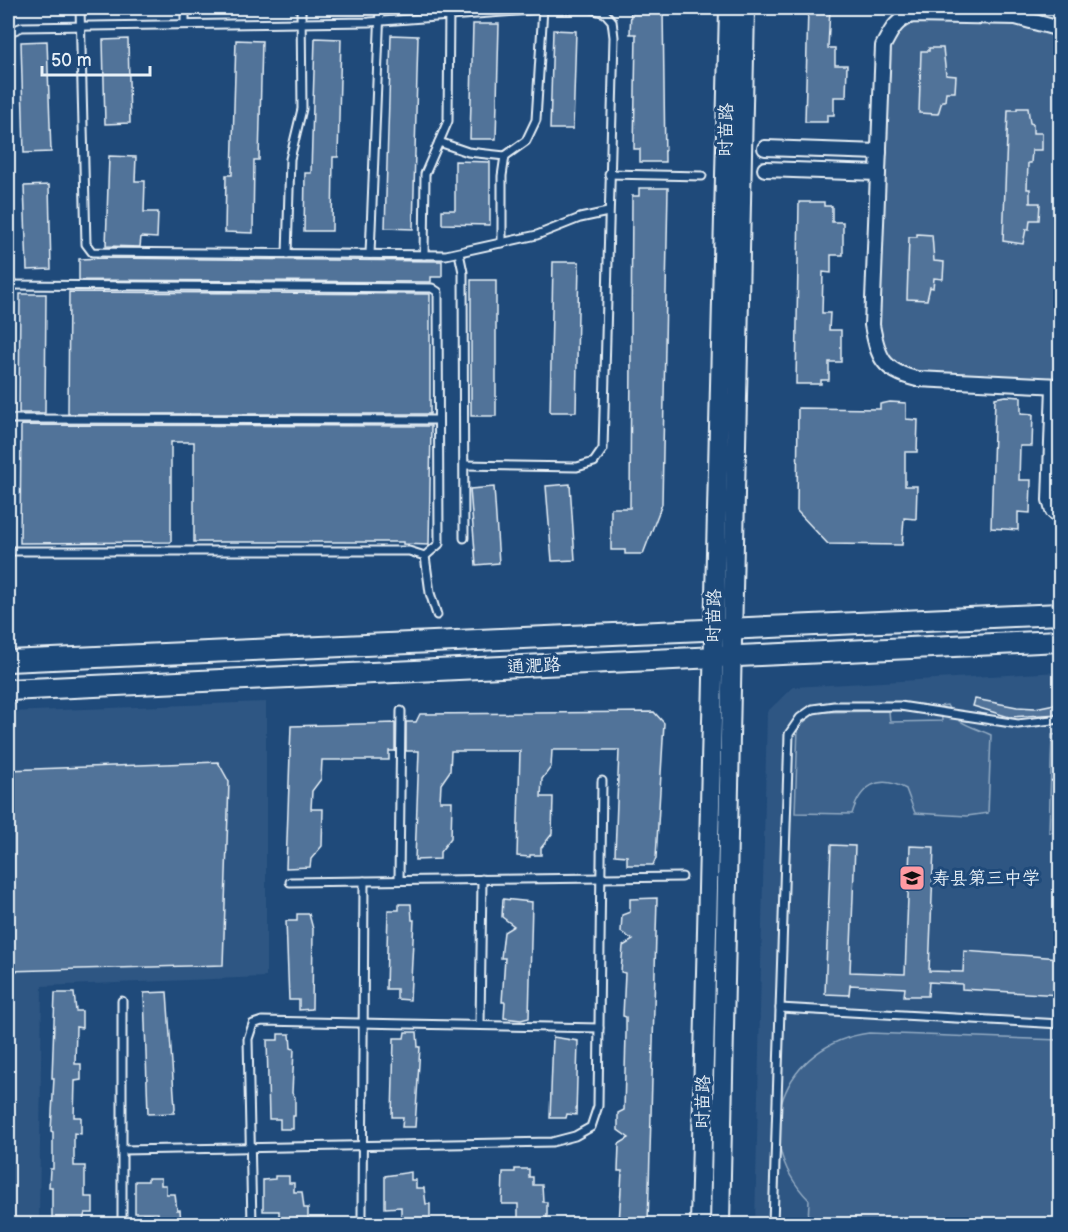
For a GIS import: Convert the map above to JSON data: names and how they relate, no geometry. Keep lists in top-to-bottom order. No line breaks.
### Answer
{"streets":{"main road":["通淝路"],"street":["时苗路"]},"crossings":[["时苗路","通淝路"]],"places":{"school or university":["寿县第三中学"]},"scale_bar":"50 m"}
